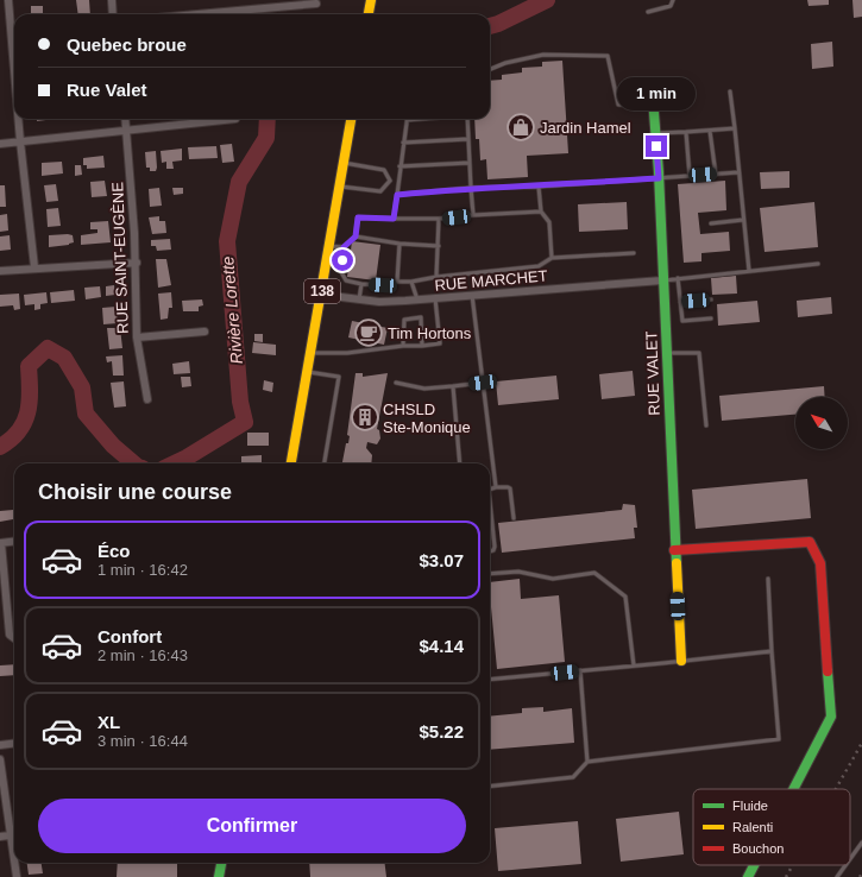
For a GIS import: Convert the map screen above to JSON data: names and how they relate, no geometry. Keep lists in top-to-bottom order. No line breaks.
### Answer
{"streets":{"street":["RUE SAINT-EUGÈNE","RUE MARCHET","138","RUE VALET"]},"crossings":[["RUE MARCHET","138"],["RUE MARCHET","RUE VALET"]],"water":["Rivière Lorette"],"places":{"shop":["Jardin Hamel"],"cafe":["Tim Hortons"],"building":["CHSLD Ste-Monique"]},"legend":["Fluide","Ralenti","Bouchon"],"north":"top left","page":{"banner":["Quebec broue","Rue Valet"],"bubble":"1 min","heading":"Choisir une course","list":[{"name":"Éco","note":"1 min · 16:42","value":"$3.07"},{"name":"Confort","note":"2 min · 16:43","value":"$4.14"},{"name":"XL","note":"3 min · 16:44","value":"$5.22"}],"buttons":"Confirmer"}}
